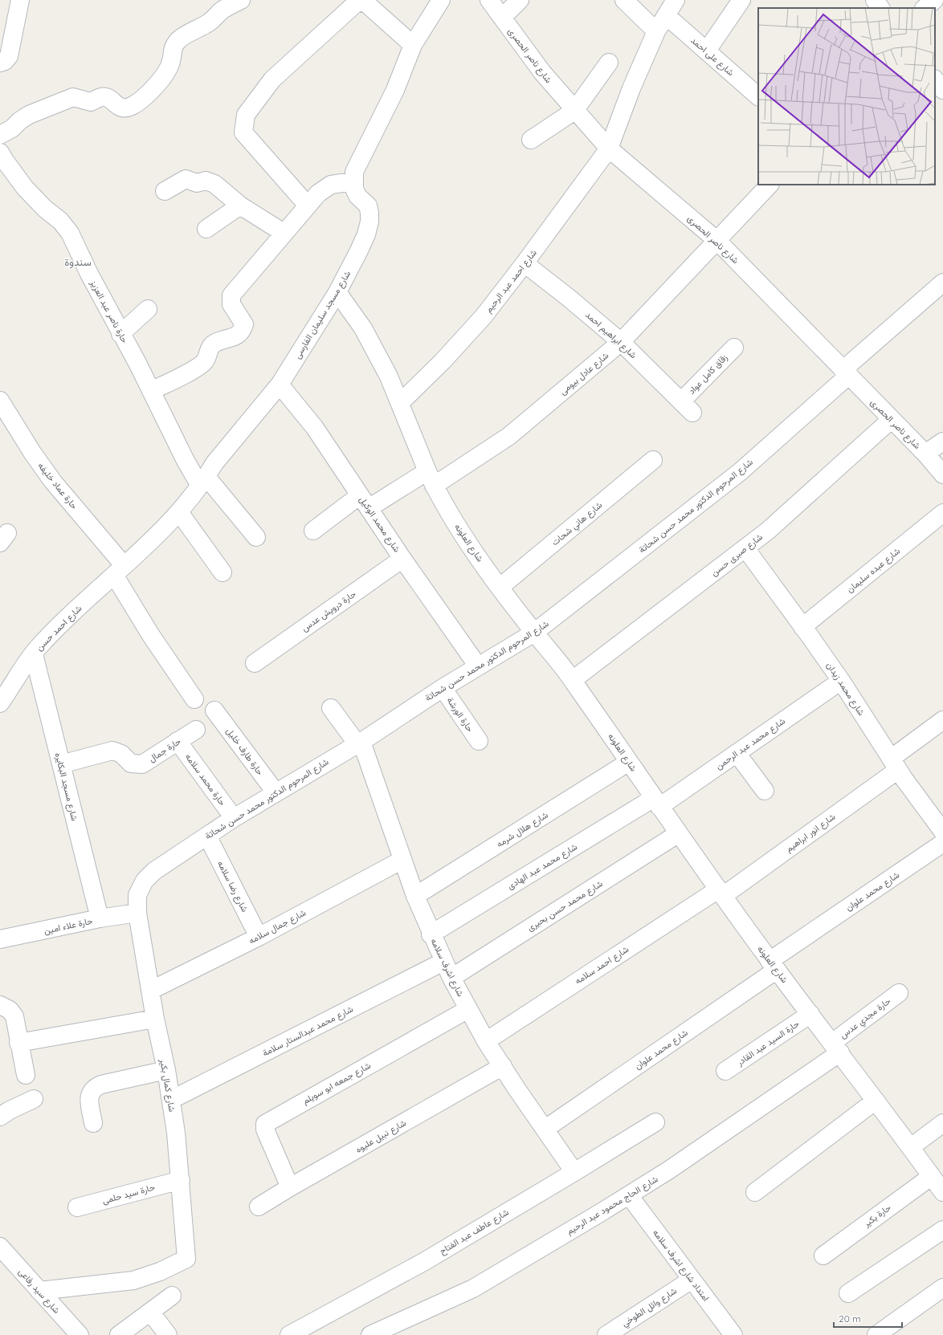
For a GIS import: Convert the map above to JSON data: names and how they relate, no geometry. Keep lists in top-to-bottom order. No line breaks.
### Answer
{"streets":{"street":["شارع ناصر الحصرى","شارع على احمد","شارع احمد عبد الرحيم","حارة ناصر عبد العزيز","شارع مسجد سليمان الفارسى","شارع ابراهيم احمد","شارع عادل بيومى","زقاق كامل عواد","حارة عماد خليفه","شارع المرحوم الدكتور محمد حسن شحاتة","شارع هاني شحات","شارع محمد الوكيل","شارع العلونه","شارع صبرى حسن","شارع عبده سليمان","حارة درويش عدس","شارع احمد حسن","شارع محمد زيدان","حارة الورشة","شارع محمد عبد الرحمن","حارة جمال","حارة طارف خليل","حارة محمد سلامه","شارع مسجد البكايره","شارع هلال شرمه","شارع انور ابراهيم","شارع محمد عبد الهادى","شارع رضا سلامه","شارع محمد علوان","شارع محمد حسن بحيرى","حارة علاء امين","شارع جمال سلامه","شارع احمد سلامه","شارع اشرف سلامه","حارة مجدي عدس","شارع محمد عبدالستار سلامة","حارة السيد عبد القادر","شارع جمعه ابو سويلم","شارع كمال بكير","شارع نبيل عليوه","حارة سيد حلمى","شارع الحاج محمود عبد الرحيم","حارة بكير","شارع عاطف عبد الفتاح","امتداد شارع اشرف سلامه","شارع سيد رفاعى","شارع وائل الطوخي"]},"crossings":[["شارع ناصر الحصرى","شارع احمد عبد الرحيم"],["شارع ناصر الحصرى","شارع عادل بيومى"],["شارع ناصر الحصرى","شارع المرحوم الدكتور محمد حسن شحاتة"],["شارع ناصر الحصرى","شارع صبرى حسن"],["شارع على احمد","شارع احمد عبد الرحيم"],["شارع احمد عبد الرحيم","شارع ابراهيم احمد"],["شارع احمد عبد الرحيم","شارع العلونه"],["حارة ناصر عبد العزيز","شارع مسجد سليمان الفارسى"],["شارع مسجد سليمان الفارسى","حارة عماد خليفه"],["شارع مسجد سليمان الفارسى","شارع محمد الوكيل"],["شارع مسجد سليمان الفارسى","شارع العلونه"],["شارع مسجد سليمان الفارسى","شارع احمد حسن"],["شارع ابراهيم احمد","شارع عادل بيومى"],["شارع ابراهيم احمد","زقاق كامل عواد"],["شارع عادل بيومى","شارع محمد الوكيل"],["شارع عادل بيومى","شارع العلونه"],["حارة عماد خليفه","شارع احمد حسن"],["شارع المرحوم الدكتور محمد حسن شحاتة","شارع محمد الوكيل"],["شارع المرحوم الدكتور محمد حسن شحاتة","شارع العلونه"],["شارع المرحوم الدكتور محمد حسن شحاتة","حارة الورشة"],["شارع المرحوم الدكتور محمد حسن شحاتة","حارة طارف خليل"],["شارع المرحوم الدكتور محمد حسن شحاتة","حارة محمد سلامه"],["شارع المرحوم الدكتور محمد حسن شحاتة","شارع رضا سلامه"],["شارع المرحوم الدكتور محمد حسن شحاتة","حارة علاء امين"],["شارع المرحوم الدكتور محمد حسن شحاتة","شارع اشرف سلامه"],["شارع المرحوم الدكتور محمد حسن شحاتة","شارع كمال بكير"],["شارع هاني شحات","شارع العلونه"],["شارع محمد الوكيل","حارة درويش عدس"],["شارع العلونه","شارع صبرى حسن"],["شارع العلونه","شارع محمد عبد الرحمن"],["شارع العلونه","شارع هلال شرمه"],["شارع العلونه","شارع انور ابراهيم"],["شارع العلونه","شارع محمد عبد الهادى"],["شارع العلونه","شارع محمد علوان"],["شارع العلونه","شارع محمد حسن بحيرى"],["شارع العلونه","شارع احمد سلامه"],["شارع العلونه","حارة مجدي عدس"],["شارع العلونه","حارة السيد عبد القادر"],["شارع العلونه","شارع الحاج محمود عبد الرحيم"],["شارع العلونه","حارة بكير"],["شارع صبرى حسن","شارع محمد زيدان"],["شارع عبده سليمان","شارع محمد زيدان"],["شارع احمد حسن","شارع مسجد البكايره"],["شارع محمد زيدان","شارع محمد عبد الرحمن"],["شارع محمد زيدان","شارع انور ابراهيم"],["شارع محمد عبد الرحمن","شارع محمد عبد الهادى"],["حارة جمال","حارة محمد سلامه"],["حارة جمال","شارع مسجد البكايره"],["شارع مسجد البكايره","حارة علاء امين"],["شارع هلال شرمه","شارع اشرف سلامه"],["شارع انور ابراهيم","شارع احمد سلامه"],["شارع محمد عبد الهادى","شارع اشرف سلامه"],["شارع رضا سلامه","شارع جمال سلامه"],["شارع محمد علوان","شارع اشرف سلامه"],["شارع محمد حسن بحيرى","شارع اشرف سلامه"],["حارة علاء امين","شارع كمال بكير"],["شارع جمال سلامه","شارع اشرف سلامه"],["شارع جمال سلامه","شارع كمال بكير"],["شارع احمد سلامه","شارع اشرف سلامه"],["شارع اشرف سلامه","شارع محمد عبدالستار سلامة"],["شارع اشرف سلامه","شارع جمعه ابو سويلم"],["شارع اشرف سلامه","شارع نبيل عليوه"],["شارع اشرف سلامه","شارع عاطف عبد الفتاح"],["حارة مجدي عدس","شارع الحاج محمود عبد الرحيم"],["شارع محمد عبدالستار سلامة","شارع كمال بكير"],["شارع جمعه ابو سويلم","شارع نبيل عليوه"],["شارع كمال بكير","حارة سيد حلمى"],["شارع كمال بكير","شارع سيد رفاعى"],["شارع الحاج محمود عبد الرحيم","امتداد شارع اشرف سلامه"],["امتداد شارع اشرف سلامه","شارع وائل الطوخي"]],"districts":["سندوة"],"scale_bar":"20 m"}
